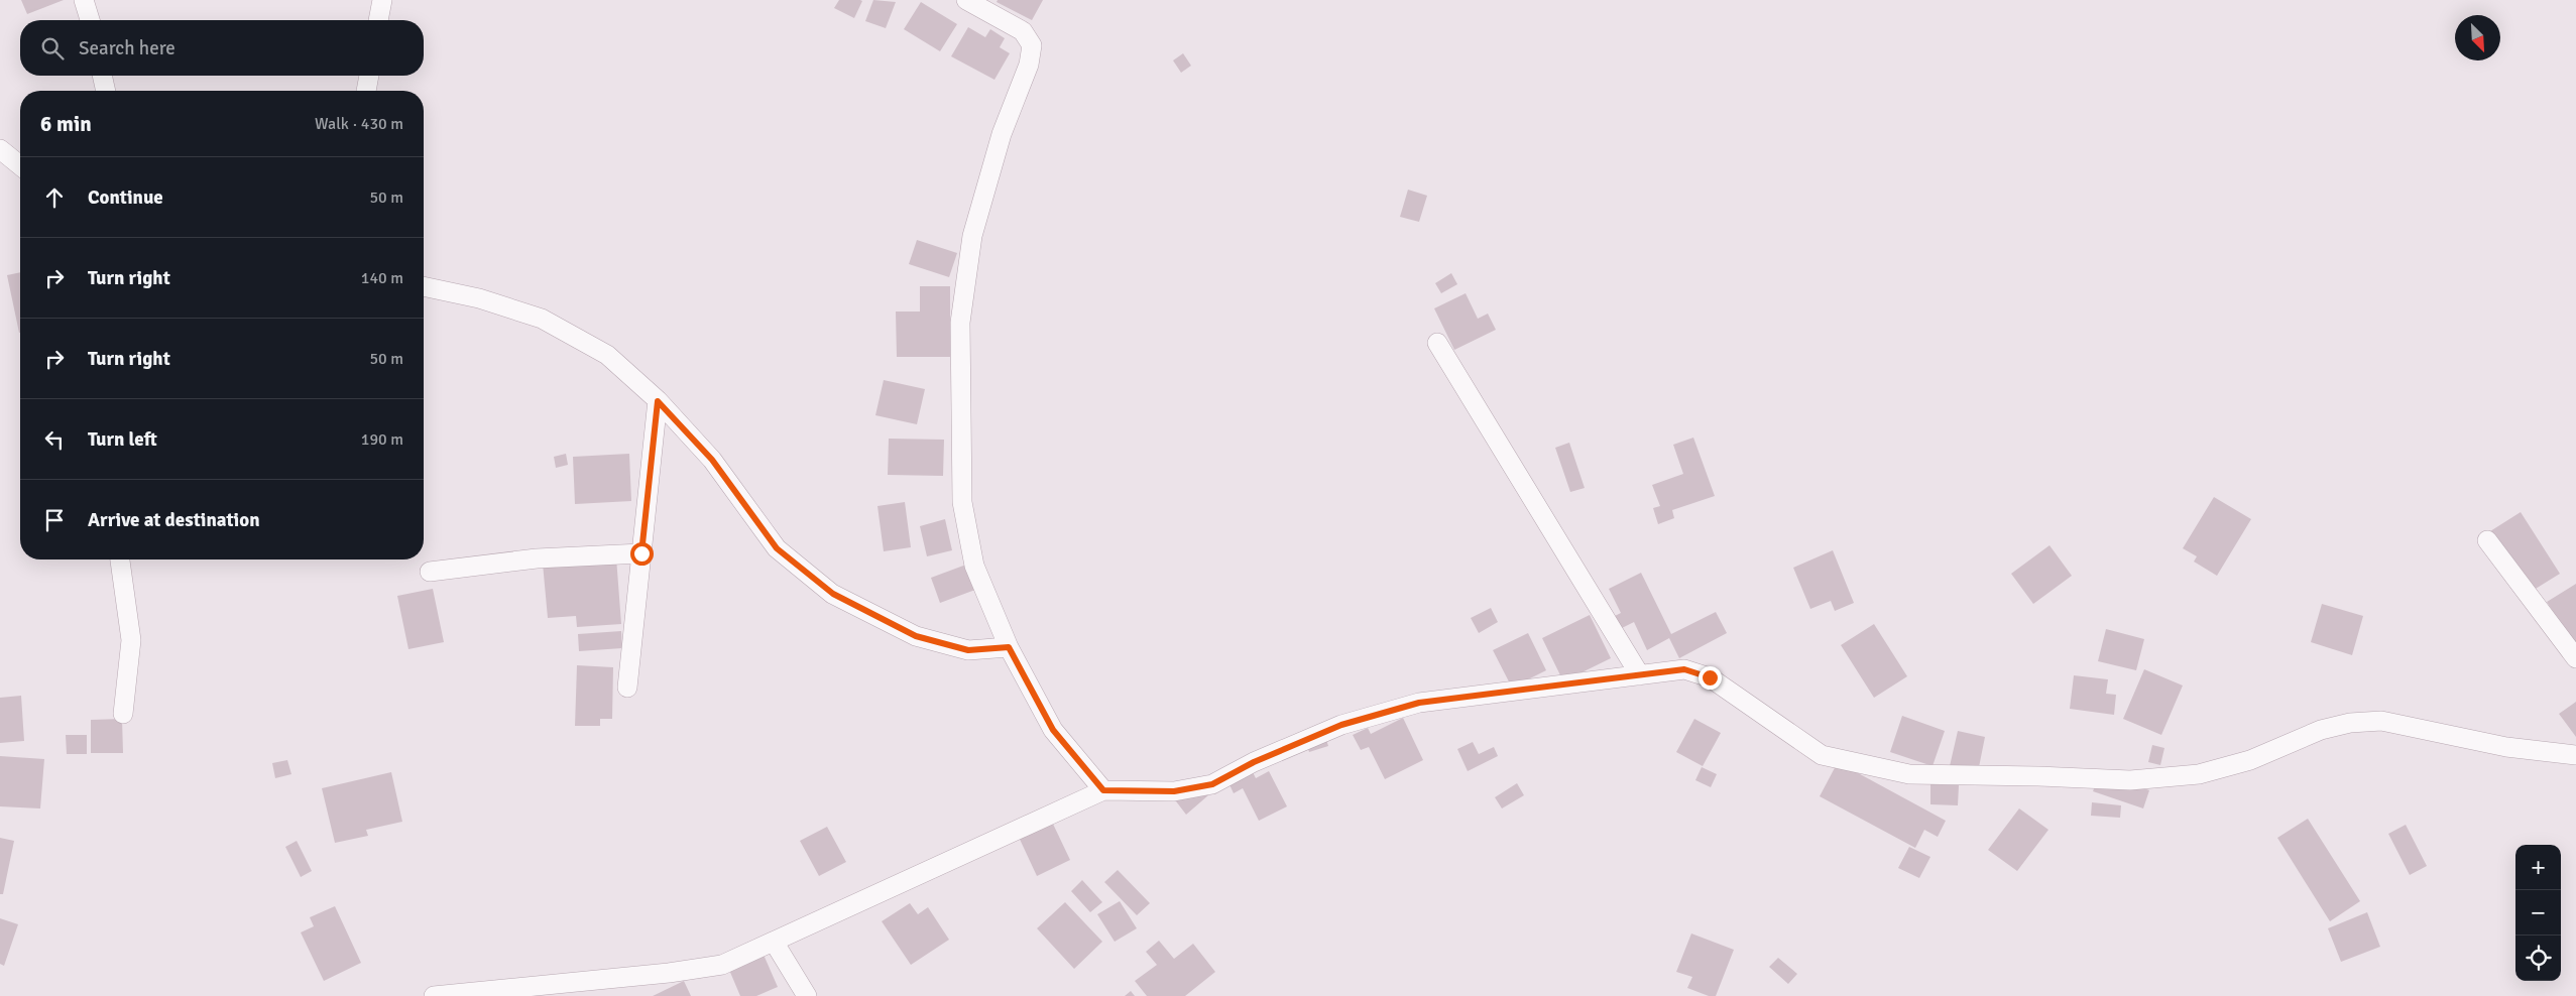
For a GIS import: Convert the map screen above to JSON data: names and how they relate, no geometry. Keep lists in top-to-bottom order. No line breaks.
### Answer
{"north":"bottom right","page":{"search":"Search here","heading":["6 min","Walk · 430 m"],"list":[["Continue","50 m"],["Turn right","140 m"],["Turn right","50 m"],["Turn left","190 m"],"Arrive at destination"],"map_buttons":["+","−"]}}
